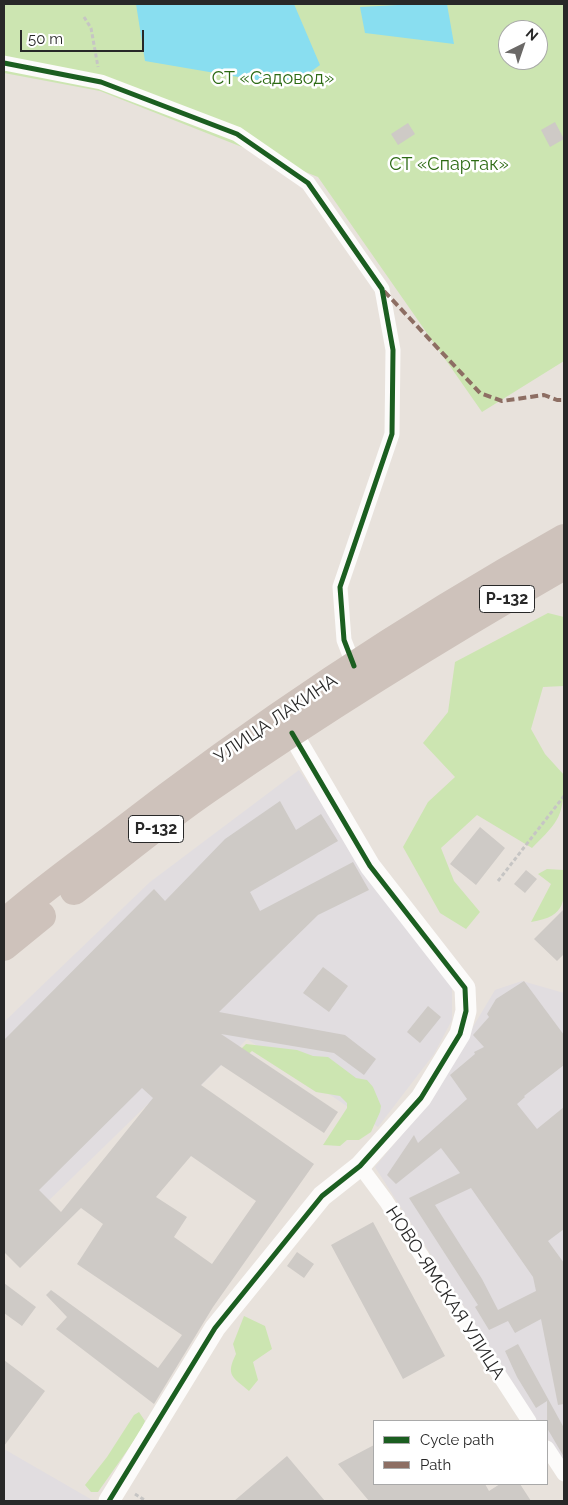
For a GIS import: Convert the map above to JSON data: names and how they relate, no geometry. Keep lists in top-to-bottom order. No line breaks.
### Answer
{"streets":{"highway":["Р-132","УЛИЦА ЛАКИНА"],"street":["НОВО-ЯМСКАЯ УЛИЦА"]},"parks":["СТ «Садовод»","СТ «Спартак»"],"legend":["Cycle path","Path"],"scale_bar":"50 m","north":"top right"}
